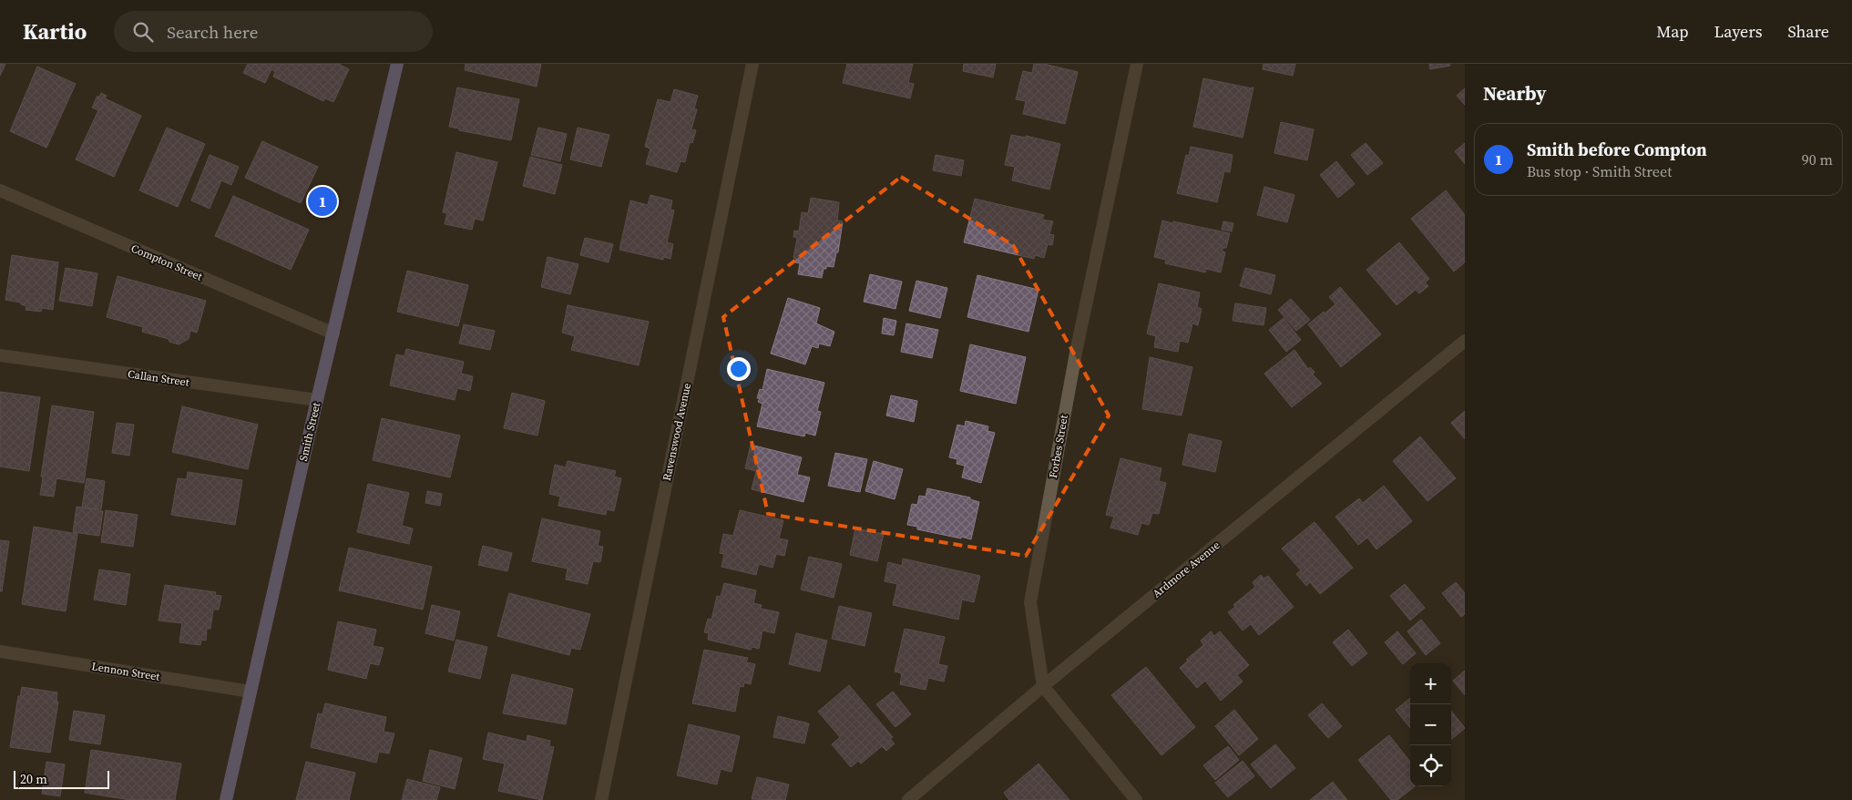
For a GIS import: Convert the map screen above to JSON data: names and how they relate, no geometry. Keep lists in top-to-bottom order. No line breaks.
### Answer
{"streets":{"main road":["Smith Street"],"street":["Compton Street","Callan Street","Ravenswood Avenue","Forbes Street","Ardmore Avenue","Lennon Street"]},"crossings":[["Compton Street","Smith Street"],["Callan Street","Smith Street"],["Smith Street","Lennon Street"],["Forbes Street","Ardmore Avenue"]],"scale_bar":"20 m","page":{"header":"Kartio","search":"Search here","nav":["Map","Layers","Share"],"heading":"Nearby","list":[{"mark":"1","name":"Smith before Compton","note":"Bus stop · Smith Street","value":"90 m"}],"pins":"1","map_buttons":["+","−"],"scale":"20 m"}}
